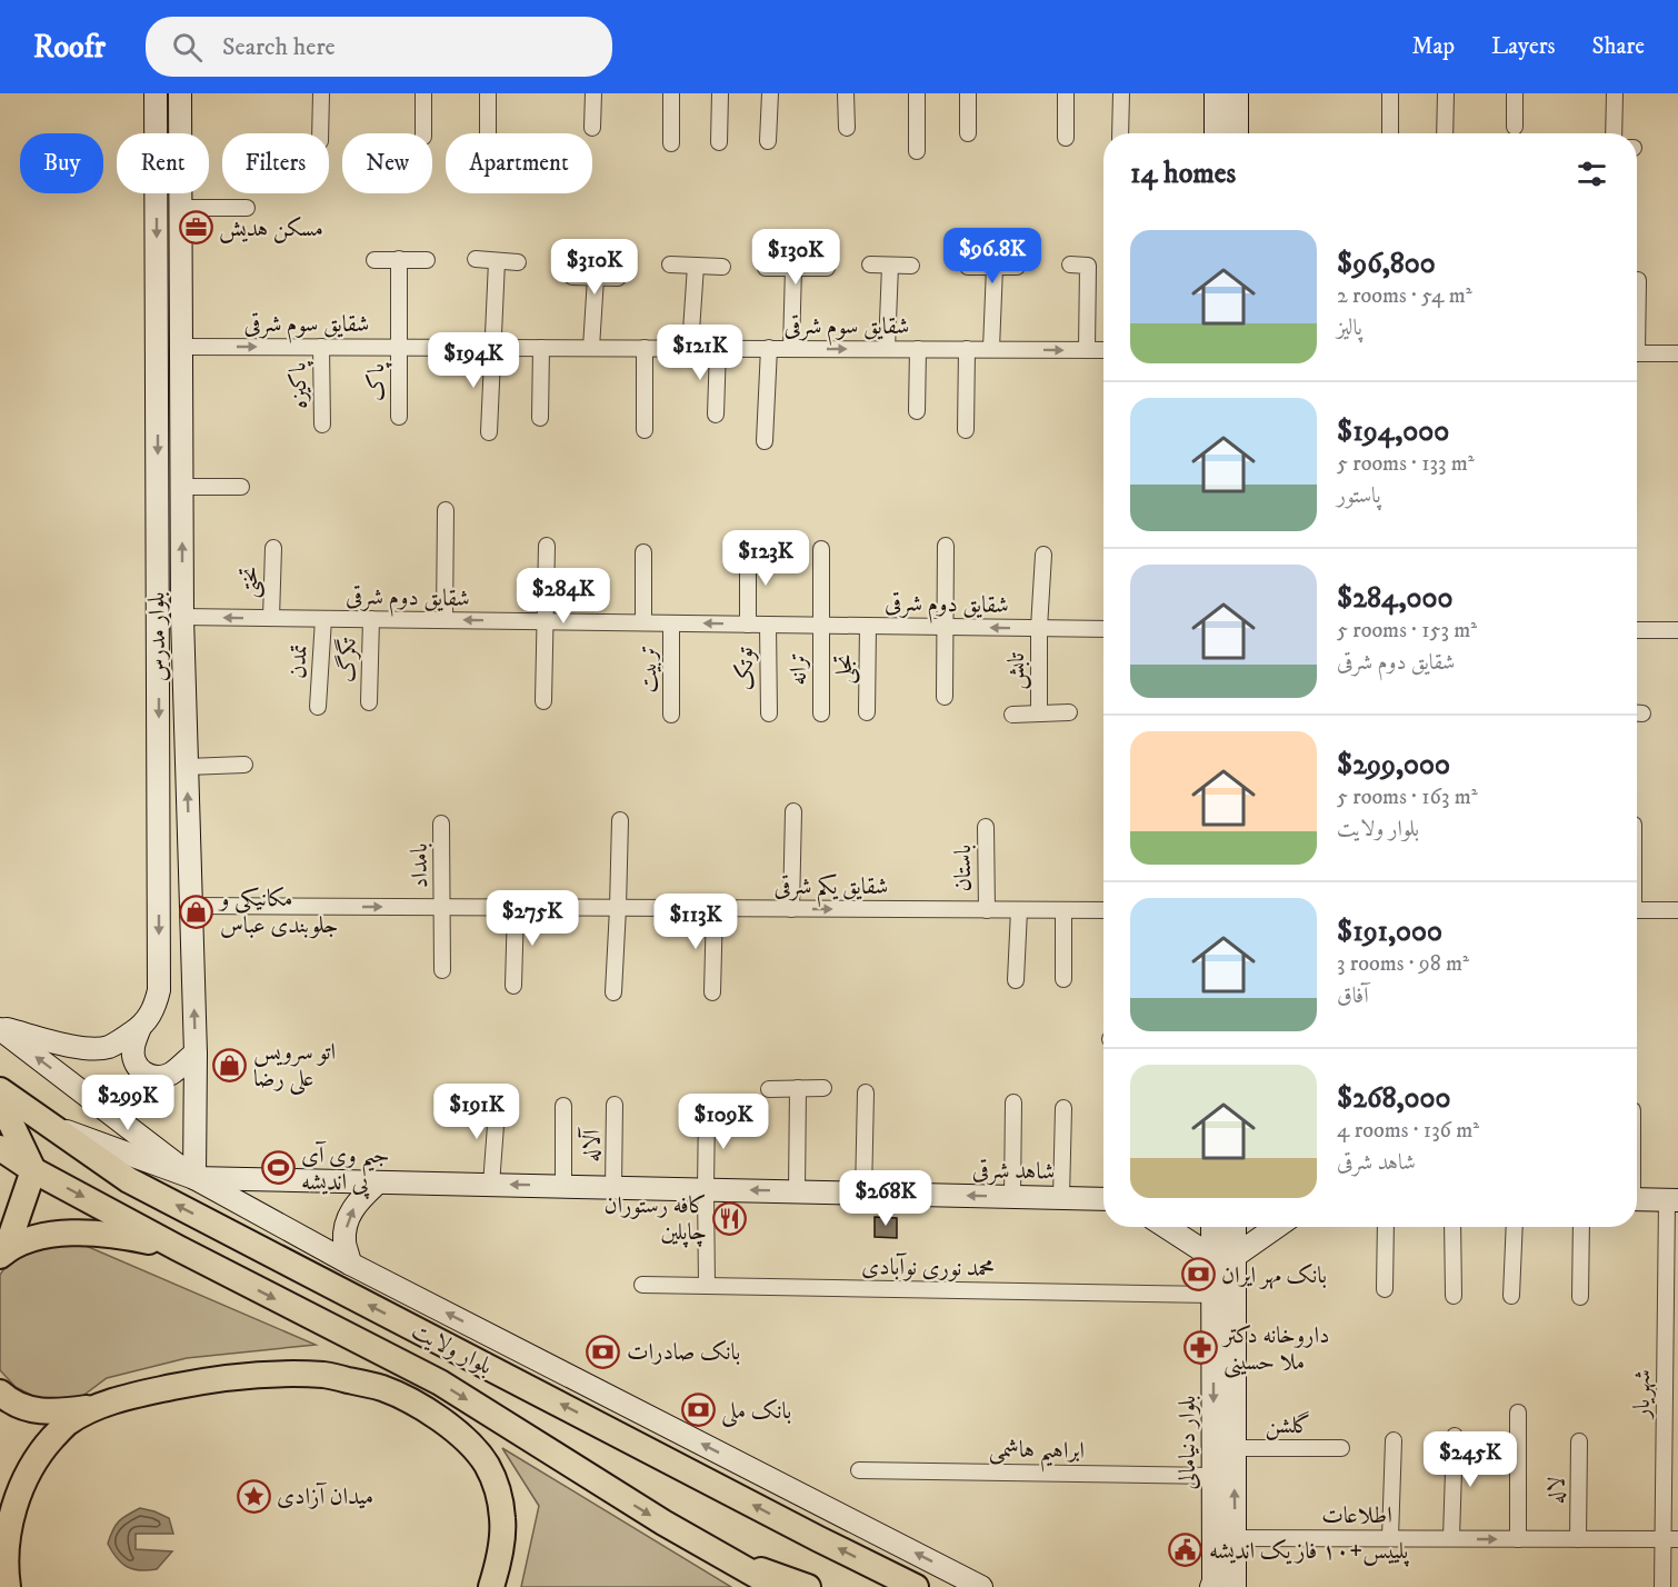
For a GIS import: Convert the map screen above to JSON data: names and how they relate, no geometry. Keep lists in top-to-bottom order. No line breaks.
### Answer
{"streets":{"main road":["بلوار مدرس","شاهد شرقی","بلوار ولایت","بلوار دنیامالی"],"street":["شقایق سوم شرقی","پاک","پاکیزه","تختی","شقایق دوم شرقی","تگرگ","تمدن","تربیت","توتک","ترانه","تجلی","تابش","بامداد","باستان","شقایق یکم شرقی","آلاله","محمد نوری نوآبادی","شهریار","گلشن","ابراهیم هاشمی","لاله","اطلاعات"]},"crossings":[["شقایق سوم شرقی","پاک"],["شقایق سوم شرقی","پاکیزه"],["شقایق سوم شرقی","بلوار مدرس"],["تختی","شقایق دوم شرقی"],["شقایق دوم شرقی","بلوار مدرس"],["شقایق دوم شرقی","تگرگ"],["شقایق دوم شرقی","تمدن"],["شقایق دوم شرقی","تربیت"],["شقایق دوم شرقی","توتک"],["شقایق دوم شرقی","ترانه"],["شقایق دوم شرقی","تجلی"],["شقایق دوم شرقی","تابش"],["بلوار مدرس","شقایق یکم شرقی"],["بلوار مدرس","شاهد شرقی"],["بلوار مدرس","بلوار ولایت"],["بامداد","شقایق یکم شرقی"],["باستان","شقایق یکم شرقی"],["آلاله","شاهد شرقی"],["شاهد شرقی","بلوار ولایت"],["محمد نوری نوآبادی","بلوار دنیامالی"],["شهریار","اطلاعات"],["گلشن","بلوار دنیامالی"],["بلوار دنیامالی","ابراهیم هاشمی"],["بلوار دنیامالی","اطلاعات"],["لاله","اطلاعات"]],"one_way":["شقایق سوم شرقی","شقایق دوم شرقی","شقایق یکم شرقی"],"places":{"office":["مسکن هدیش"],"shop":["مکانیکی و جلوبندی عباس","اتو سرویس علی رضا"],"sports":["جیم وی آی پی اندیشه"],"restaurant":["کافه رستوران چاپلین"],"bank":["بانک مهر ایران","بانک صادرات","بانک ملی"],"pharmacy":["داروخانه دکتر ملا حسینی"],"place":["میدان آزادی"],"public building":["پلییس+١٠ فاز یک اندیشه"]},"page":{"header":"Roofr","search":"Search here","nav":["Map","Layers","Share"],"chip":["Buy","Rent","Filters","New","Apartment"],"heading":"14 homes","list":[{"name":"$96,800","note":"2 rooms · 54 m² · پالیز"},{"name":"$194,000","note":"5 rooms · 133 m² · پاستور"},{"name":"$284,000","note":"5 rooms · 153 m² · شقایق دوم شرقی"},{"name":"$299,000","note":"5 rooms · 163 m² · بلوار ولایت"},{"name":"$191,000","note":"3 rooms · 98 m² · آفاق"},{"name":"$268,000","note":"4 rooms · 136 m² · شاهد شرقی"}],"price":["$96.8K","$130K","$310K","$121K","$194K","$123K","$284K","$275K","$113K","$299K","$191K","$109K","$268K","$245K"]}}
